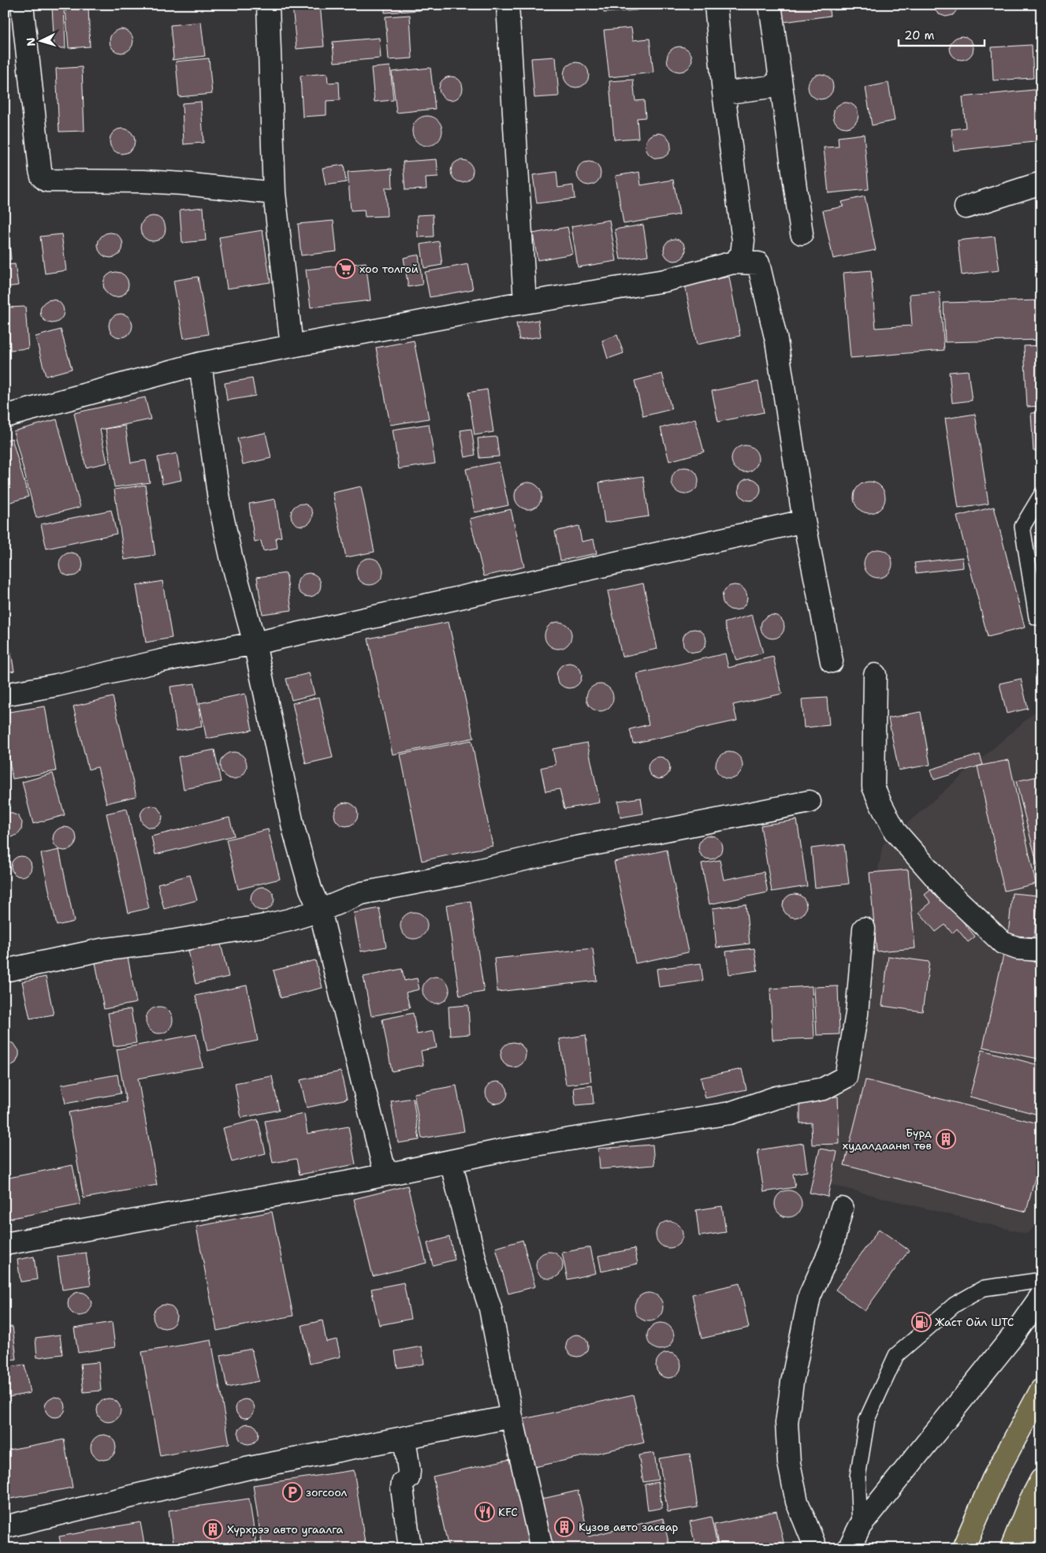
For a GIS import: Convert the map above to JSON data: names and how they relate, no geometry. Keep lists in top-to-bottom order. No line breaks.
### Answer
{"places":{"supermarket":["хоо толгой"],"building":["Бүрд худалдааны төв","Кузов авто засвар","Хүрхрээ авто угаалга"],"fuel station":["Жаст Ойл ШТС"],"parking":["зогсоол"],"restaurant":["KFC"]},"scale_bar":"20 m","north":"left"}
